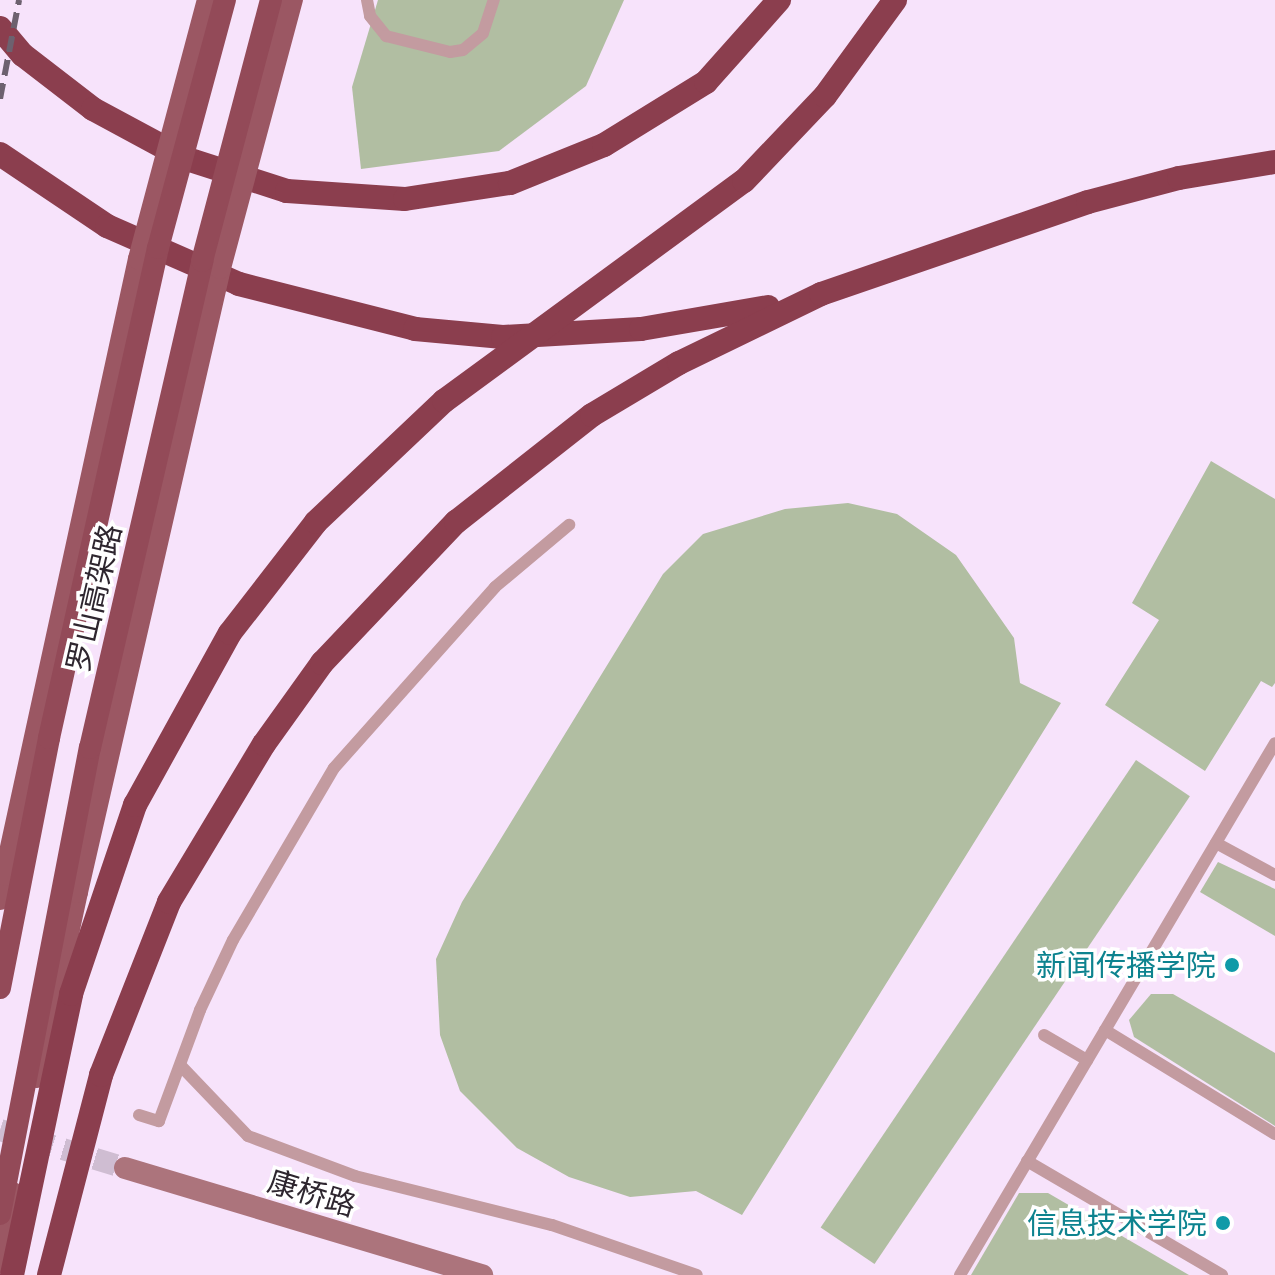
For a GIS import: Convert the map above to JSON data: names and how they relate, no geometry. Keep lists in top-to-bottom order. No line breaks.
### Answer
{"streets":{"highway":["罗山高架路"],"main road":["康桥路"]},"places":["新闻传播学院","信息技术学院"]}
